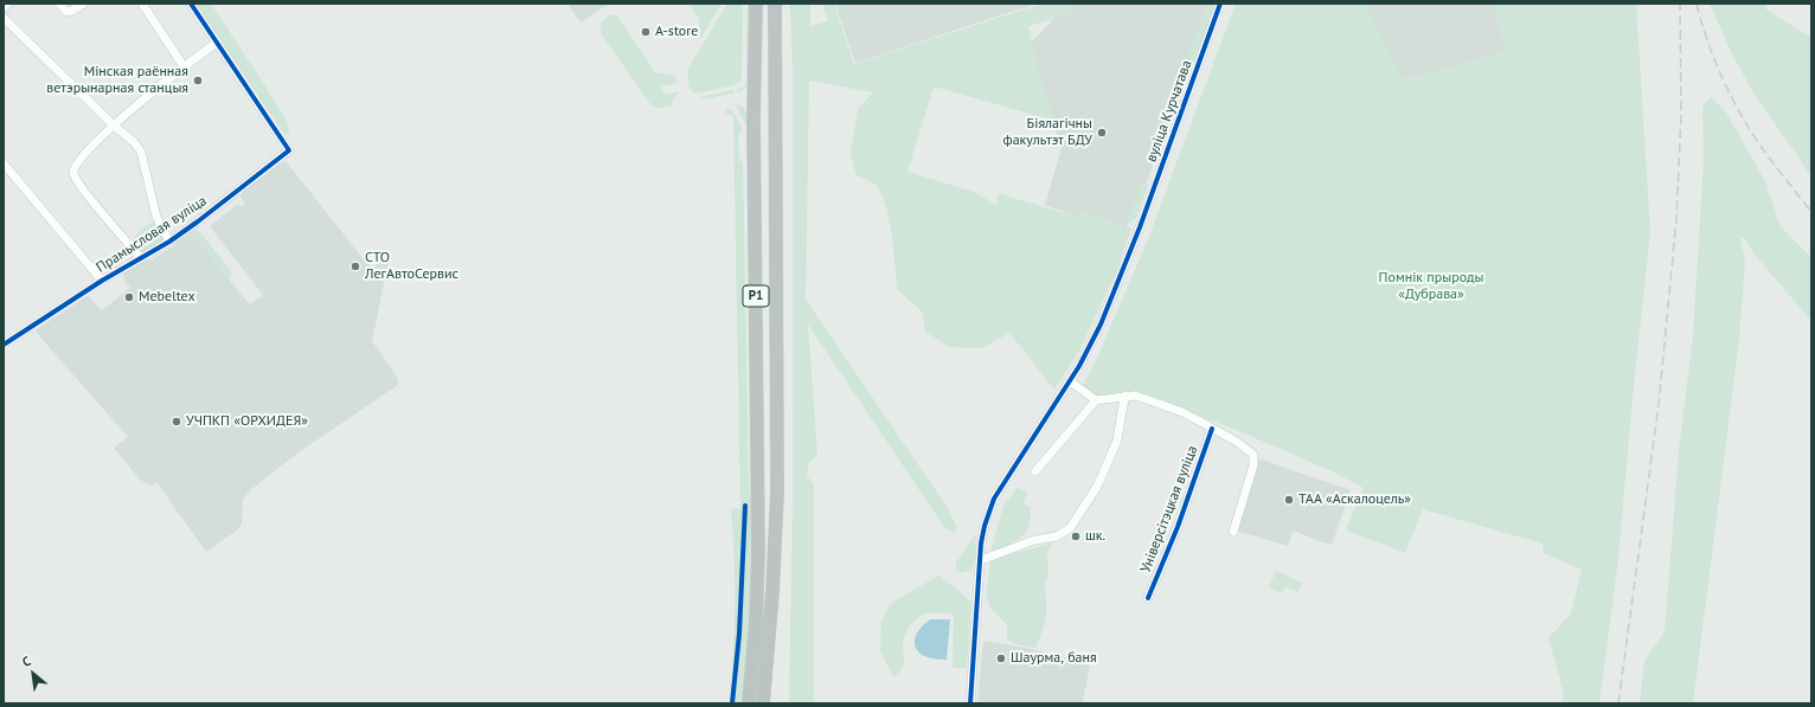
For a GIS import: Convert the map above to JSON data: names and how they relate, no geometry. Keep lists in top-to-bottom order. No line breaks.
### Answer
{"streets":{"highway":["Р1"],"street":["вуліца Курчатава","Прамысловая вуліца","Універсітэцкая вуліца"]},"parks":["Помнік прыроды «Дубрава»"],"places":["А-store","Мінская раённая ветэрынарная станцыя","Біялагічны факультэт БДУ","СТО ЛегАвтоСервис","Mebeltex","УЧПКП «ОРХИДЕЯ»","ТАА «Аскалоцель»","шк.","Шаурма, баня"],"north":"top left"}
